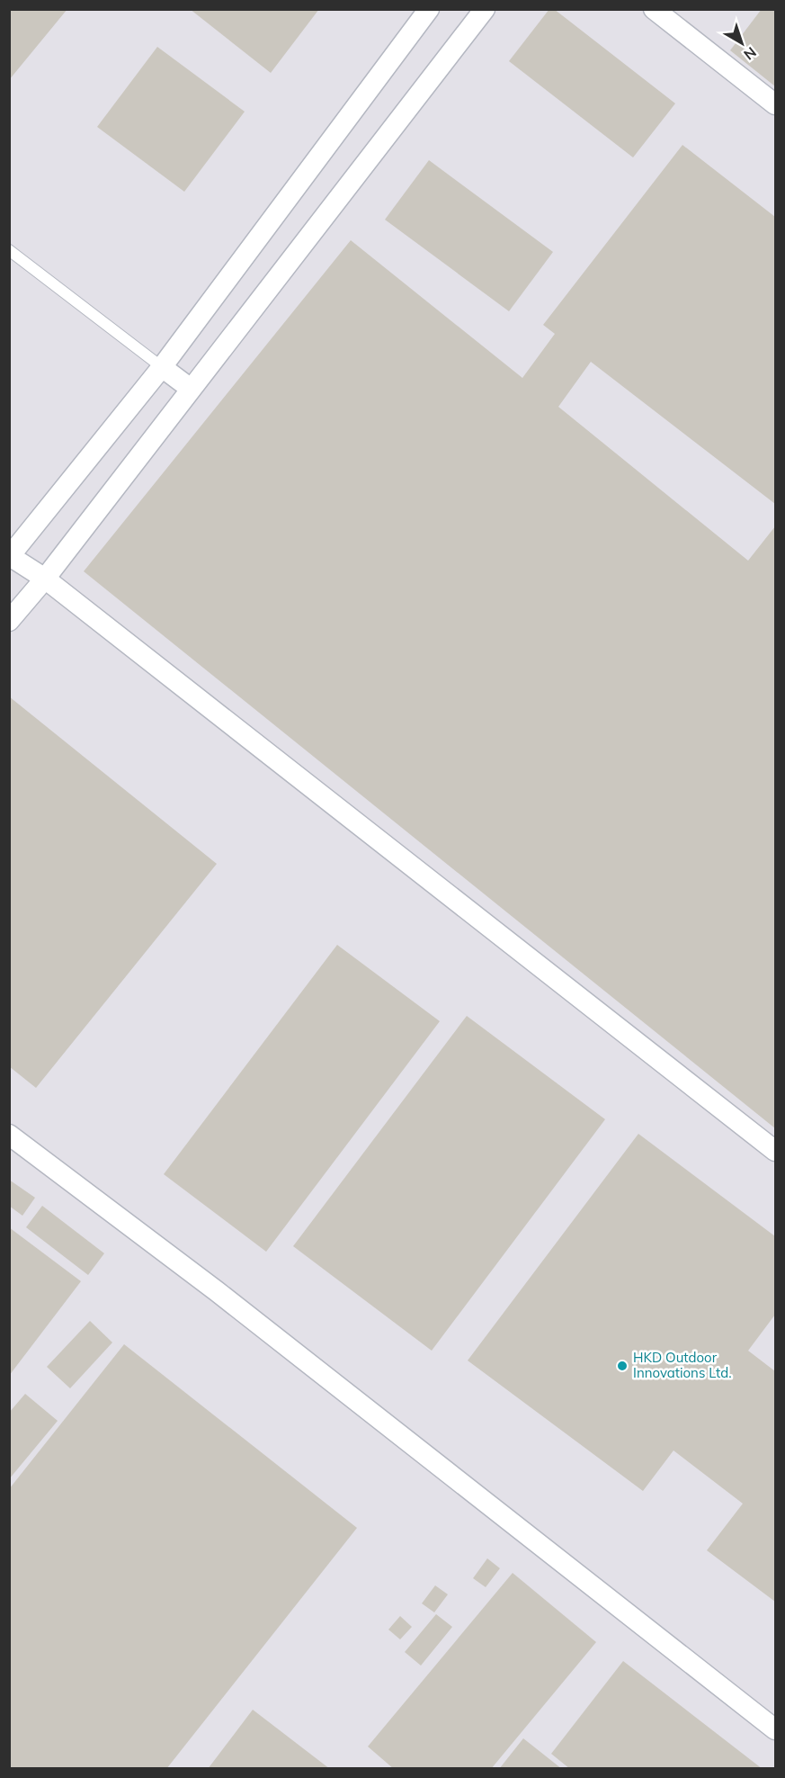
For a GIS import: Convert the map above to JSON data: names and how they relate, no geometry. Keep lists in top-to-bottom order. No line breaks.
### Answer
{"places":["HKD Outdoor Innovations Ltd."],"north":"bottom right"}
